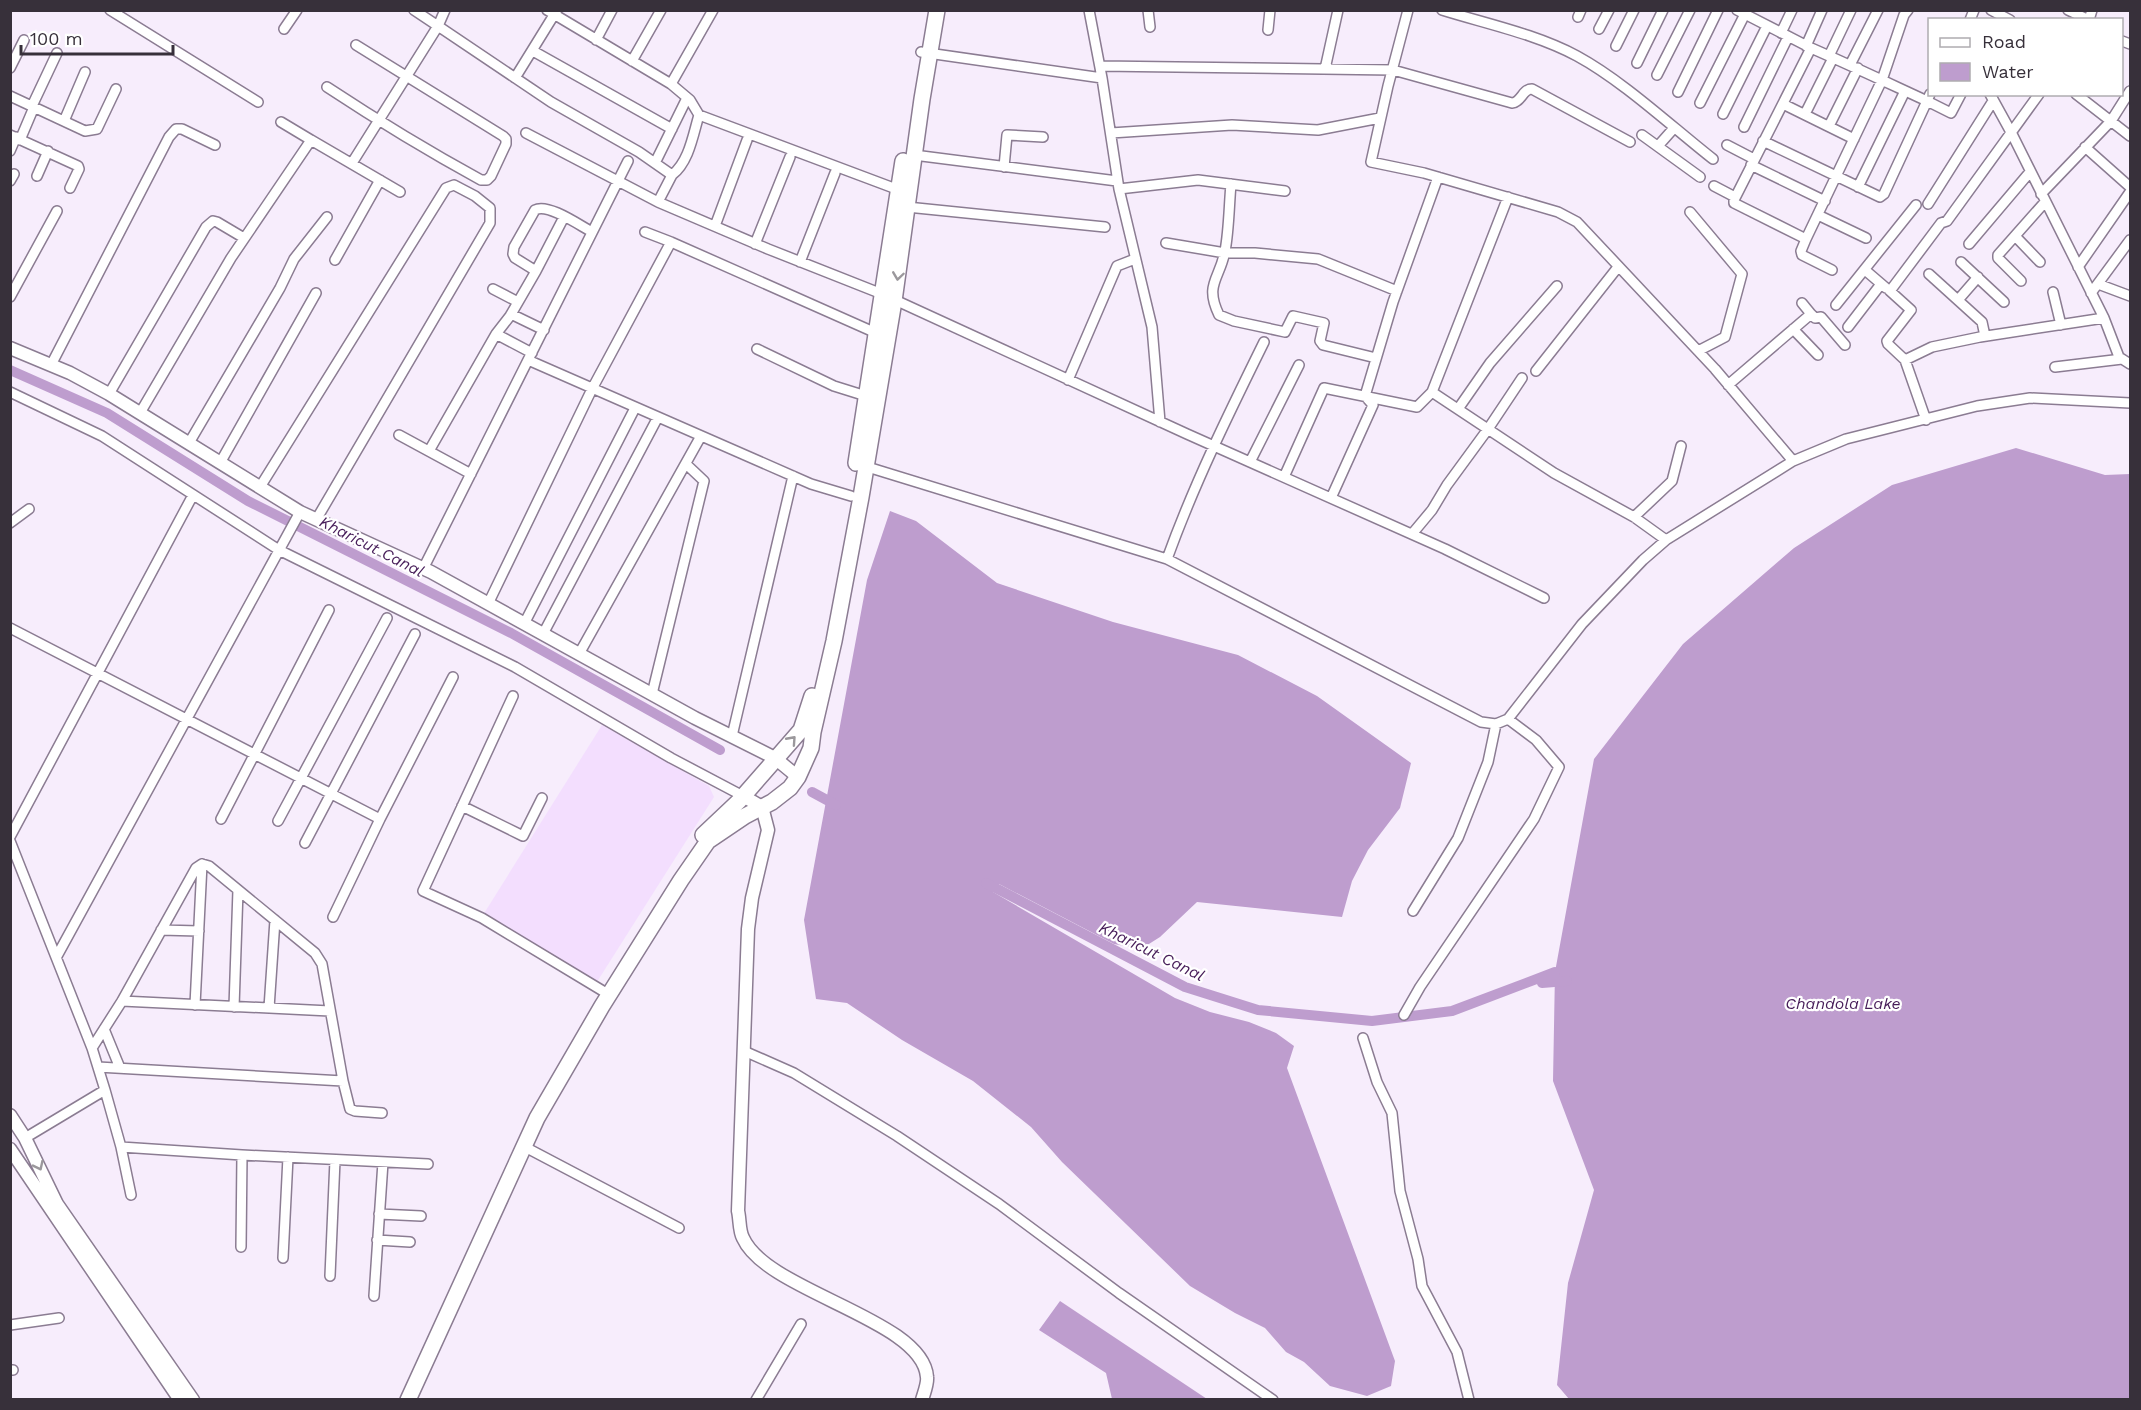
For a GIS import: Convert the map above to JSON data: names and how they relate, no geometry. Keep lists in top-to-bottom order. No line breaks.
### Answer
{"water":["Kharicut Canal","Chandola Lake"],"legend":["Road","Water"],"scale_bar":"100 m"}
